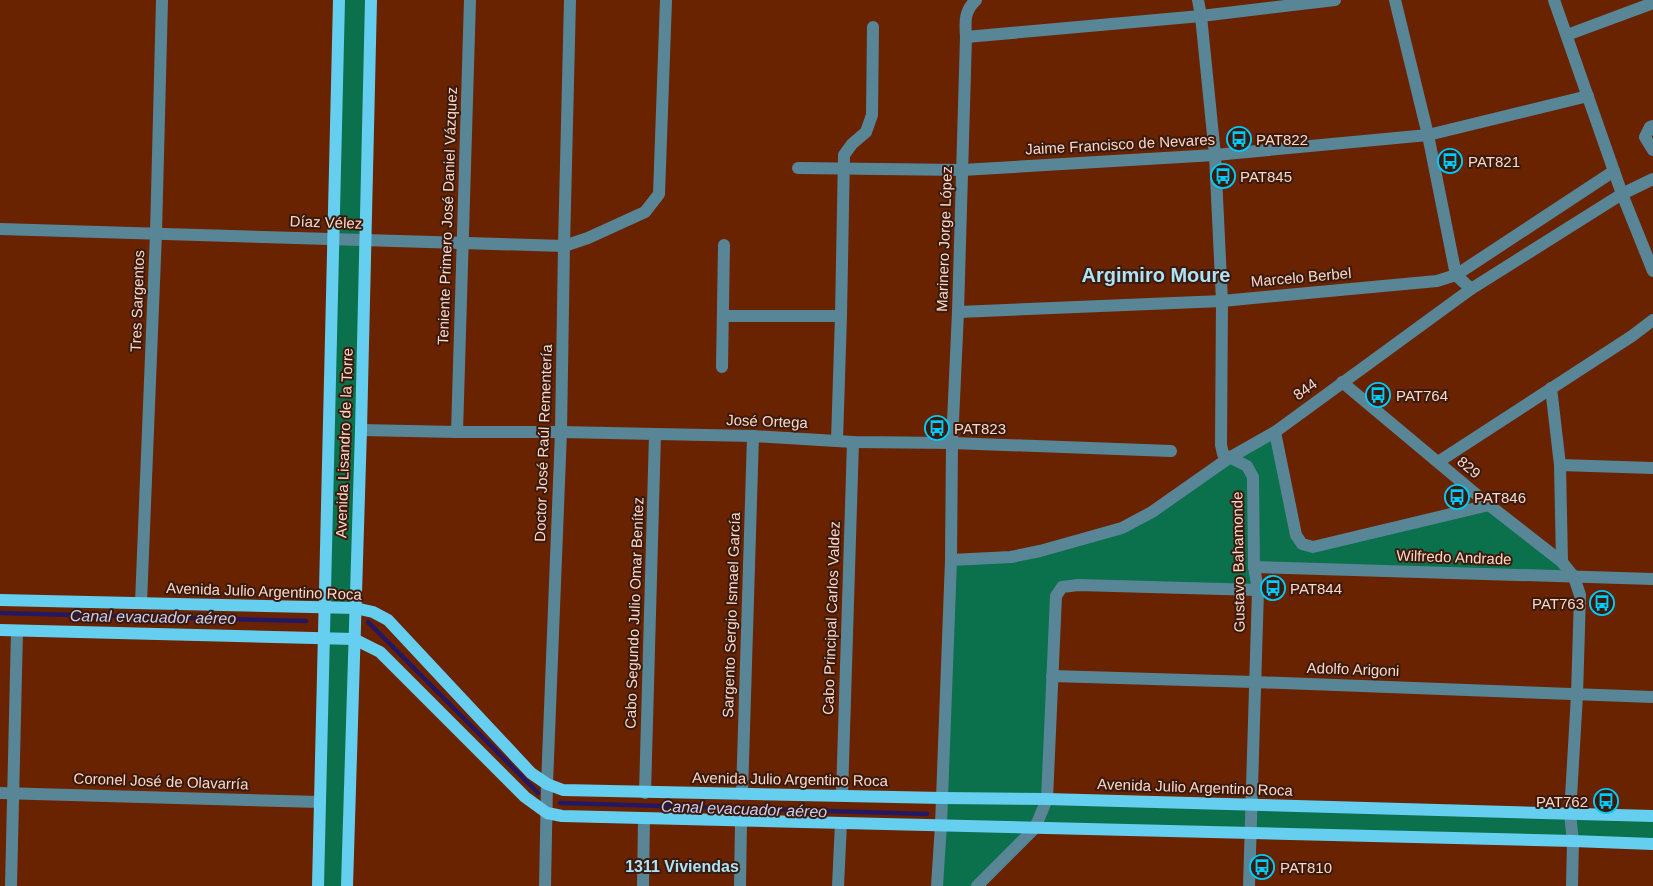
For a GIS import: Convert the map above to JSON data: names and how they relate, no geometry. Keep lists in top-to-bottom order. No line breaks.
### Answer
{"streets":{"main road":["Avenida Lisandro de la Torre","Avenida Julio Argentino Roca"],"street":["Jaime Francisco de Nevares","Teniente Primero José Daniel Vázquez","Díaz Vélez","Marinero Jorge López","Marcelo Berbel","Tres Sargentos","844","José Ortega","Doctor José Raúl Rementería","829","Wilfredo Andrade","Gustavo Bahamonde","Cabo Segundo Julio Omar Benítez","Sargento Sergio Ismael García","Cabo Principal Carlos Valdez","Adolfo Arigoni","Coronel José de Olavarría"]},"crossings":[["Jaime Francisco de Nevares","Marinero Jorge López"],["Teniente Primero José Daniel Vázquez","Díaz Vélez"],["Teniente Primero José Daniel Vázquez","José Ortega"],["Díaz Vélez","Tres Sargentos"],["Díaz Vélez","Avenida Lisandro de la Torre"],["Díaz Vélez","Doctor José Raúl Rementería"],["Marinero Jorge López","Marcelo Berbel"],["Marinero Jorge López","844"],["Marinero Jorge López","José Ortega"],["Marinero Jorge López","Avenida Julio Argentino Roca"],["Tres Sargentos","Avenida Julio Argentino Roca"],["844","829"],["844","Gustavo Bahamonde"],["José Ortega","Avenida Lisandro de la Torre"],["José Ortega","Doctor José Raúl Rementería"],["José Ortega","Cabo Segundo Julio Omar Benítez"],["José Ortega","Sargento Sergio Ismael García"],["José Ortega","Cabo Principal Carlos Valdez"],["Avenida Lisandro de la Torre","Avenida Julio Argentino Roca"],["Avenida Lisandro de la Torre","Coronel José de Olavarría"],["Doctor José Raúl Rementería","Avenida Julio Argentino Roca"],["829","Wilfredo Andrade"],["Wilfredo Andrade","Gustavo Bahamonde"],["Gustavo Bahamonde","Avenida Julio Argentino Roca"],["Gustavo Bahamonde","Adolfo Arigoni"],["Avenida Julio Argentino Roca","Cabo Segundo Julio Omar Benítez"],["Avenida Julio Argentino Roca","Sargento Sergio Ismael García"],["Avenida Julio Argentino Roca","Cabo Principal Carlos Valdez"]],"districts":["Argimiro Moure","1311 Viviendas"],"water":["Canal evacuador aéreo"],"places":{"bus stop":["PAT822","PAT821","PAT845","PAT764","PAT823","PAT846","PAT844","PAT763","PAT762","PAT810"]}}
